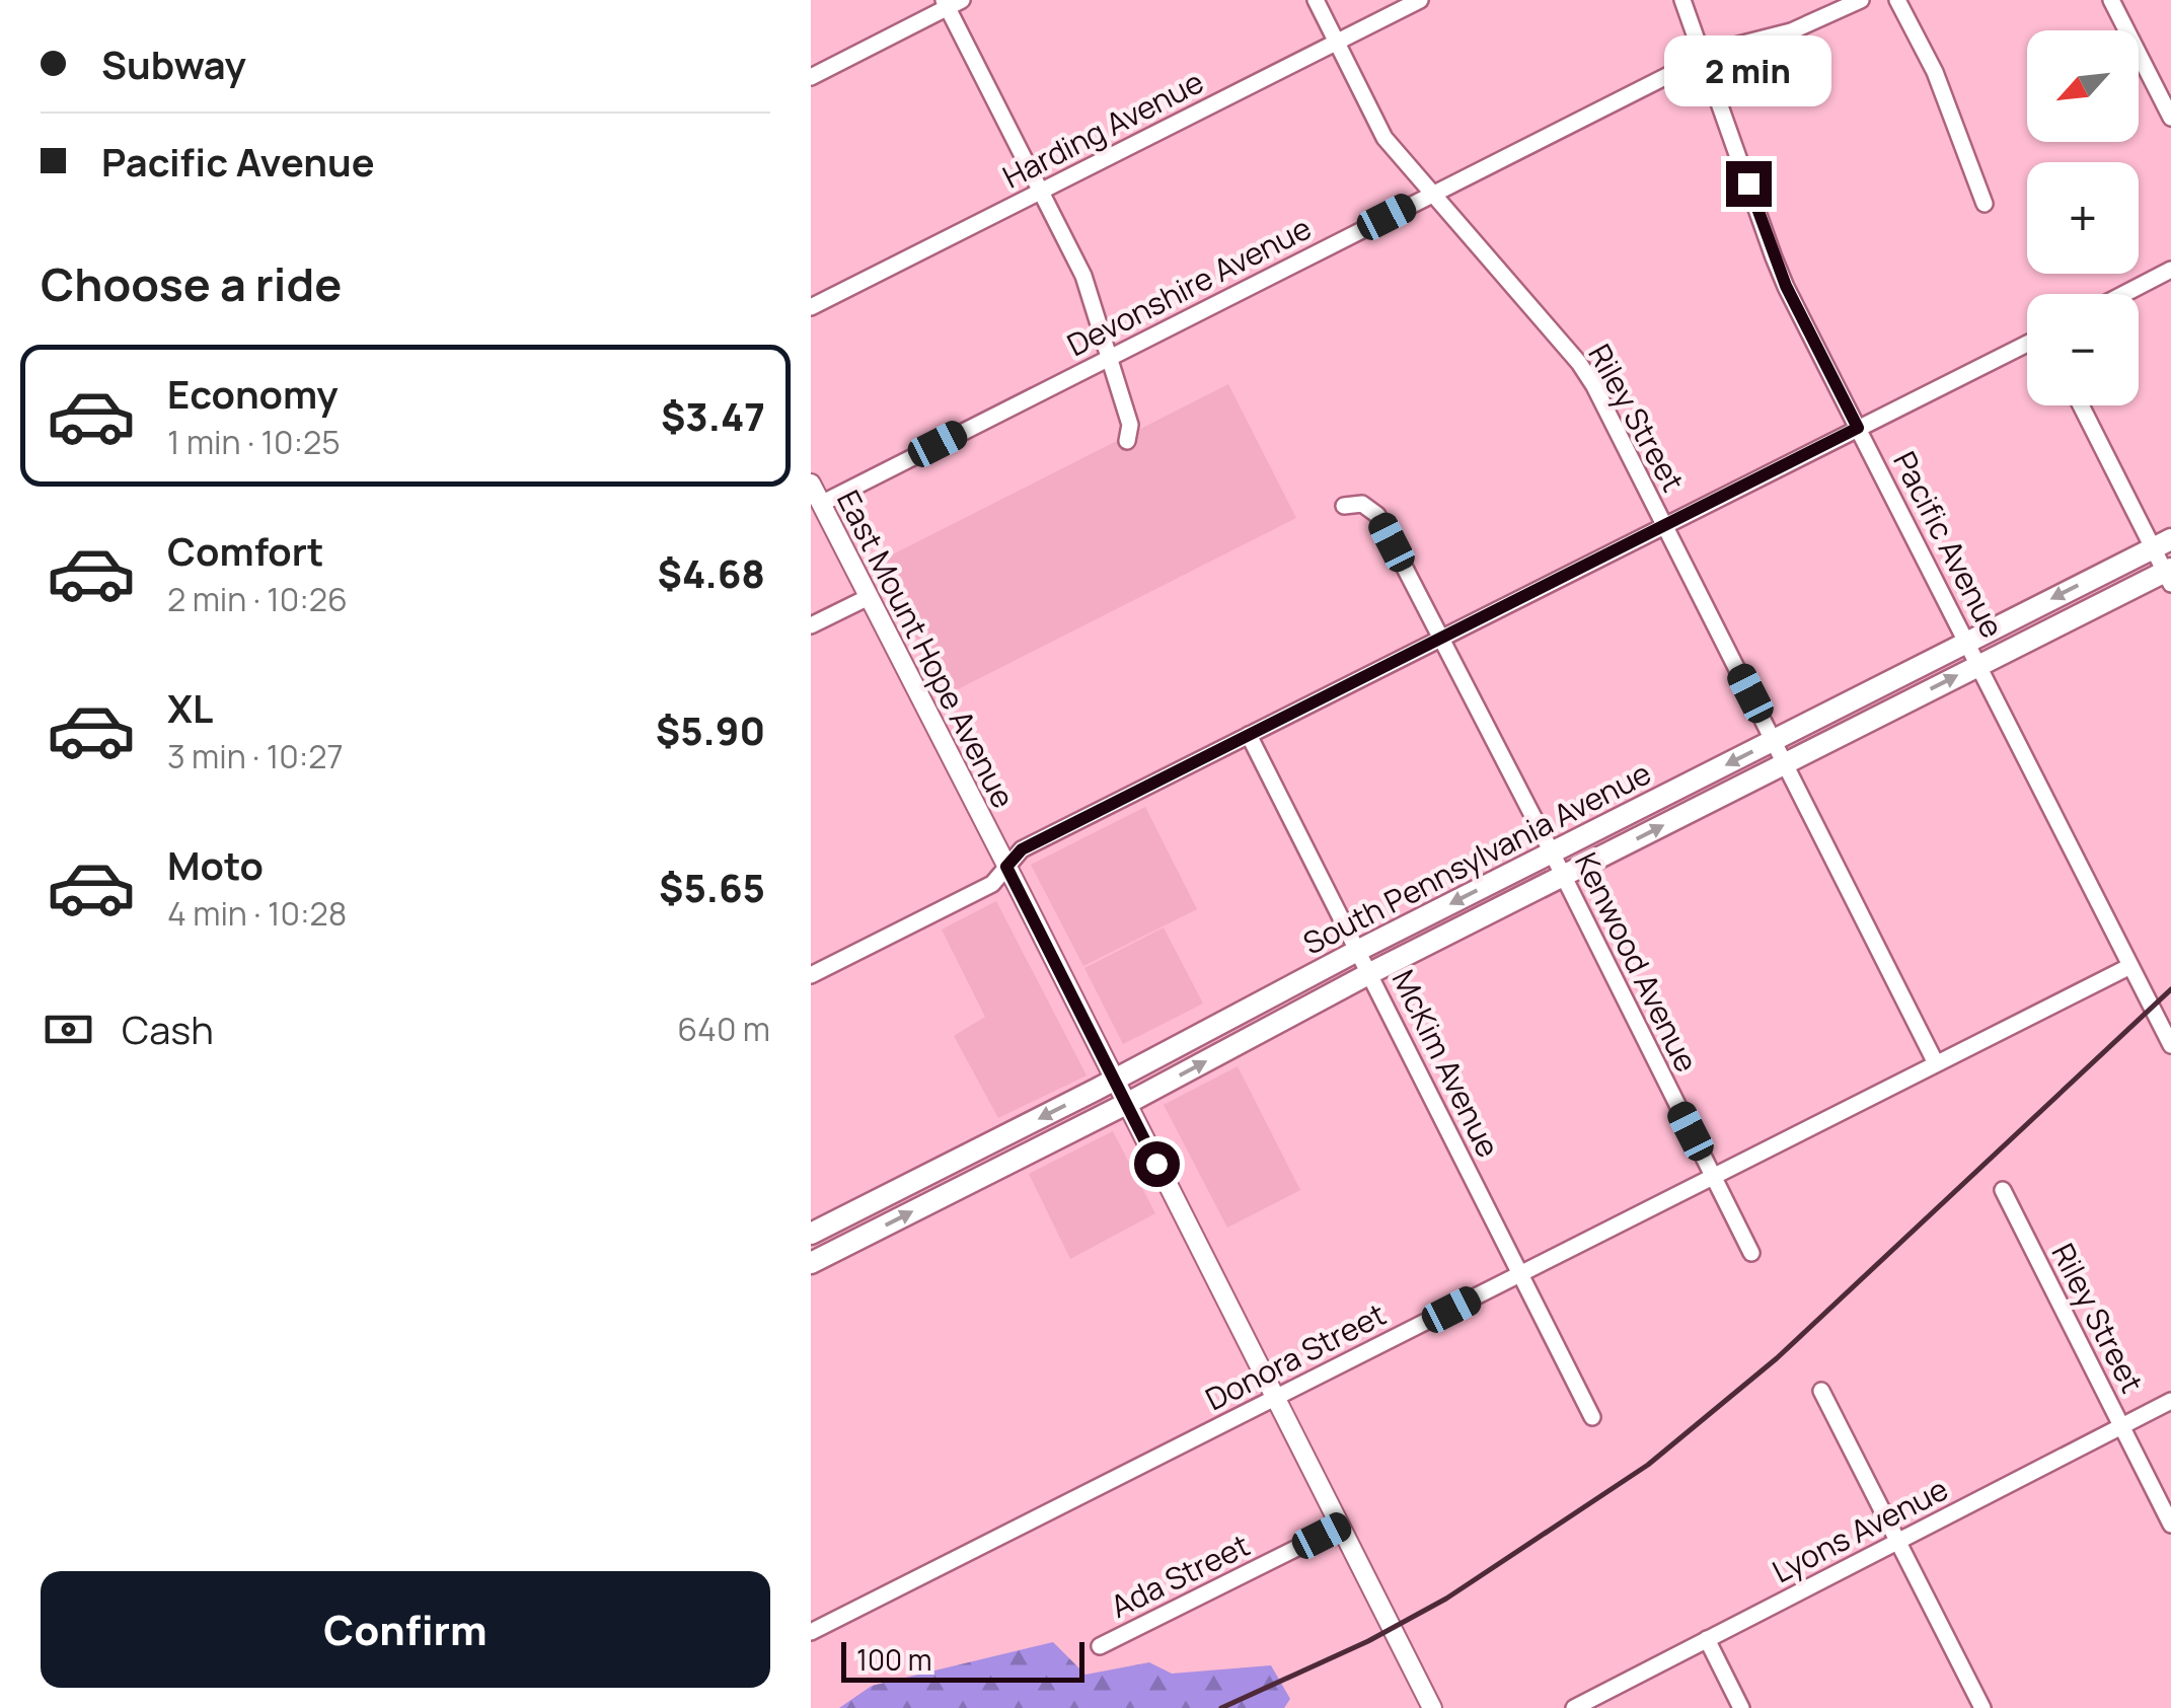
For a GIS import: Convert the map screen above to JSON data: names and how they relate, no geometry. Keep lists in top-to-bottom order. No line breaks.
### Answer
{"streets":{"main road":["South Pennsylvania Avenue"],"street":["Harding Avenue","Devonshire Avenue","Riley Street","Pacific Avenue","East Mount Hope Avenue","Kenwood Avenue","McKim Avenue","Donora Street","Lyons Avenue","Ada Street"]},"crossings":[["Harding Avenue","Riley Street"],["Devonshire Avenue","Riley Street"],["Devonshire Avenue","Pacific Avenue"],["Devonshire Avenue","East Mount Hope Avenue"],["Riley Street","South Pennsylvania Avenue"],["Riley Street","Donora Street"],["Riley Street","Lyons Avenue"],["Pacific Avenue","South Pennsylvania Avenue"],["Pacific Avenue","Donora Street"],["East Mount Hope Avenue","South Pennsylvania Avenue"],["East Mount Hope Avenue","Donora Street"],["East Mount Hope Avenue","Ada Street"],["South Pennsylvania Avenue","Kenwood Avenue"],["South Pennsylvania Avenue","McKim Avenue"],["Kenwood Avenue","Donora Street"],["McKim Avenue","Donora Street"]],"scale_bar":"100 m","north":"bottom left","page":{"banner":["Subway","Pacific Avenue"],"map_buttons":["+","−"],"bubble":"2 min","heading":"Choose a ride","list":[{"name":"Economy","note":"1 min · 10:25","value":"$3.47"},{"name":"Comfort","note":"2 min · 10:26","value":"$4.68"},{"name":"XL","note":"3 min · 10:27","value":"$5.90"},{"name":"Moto","note":"4 min · 10:28","value":"$5.65"}],"pay":["Cash","640 m"],"buttons":"Confirm","scale":"100 m"}}
